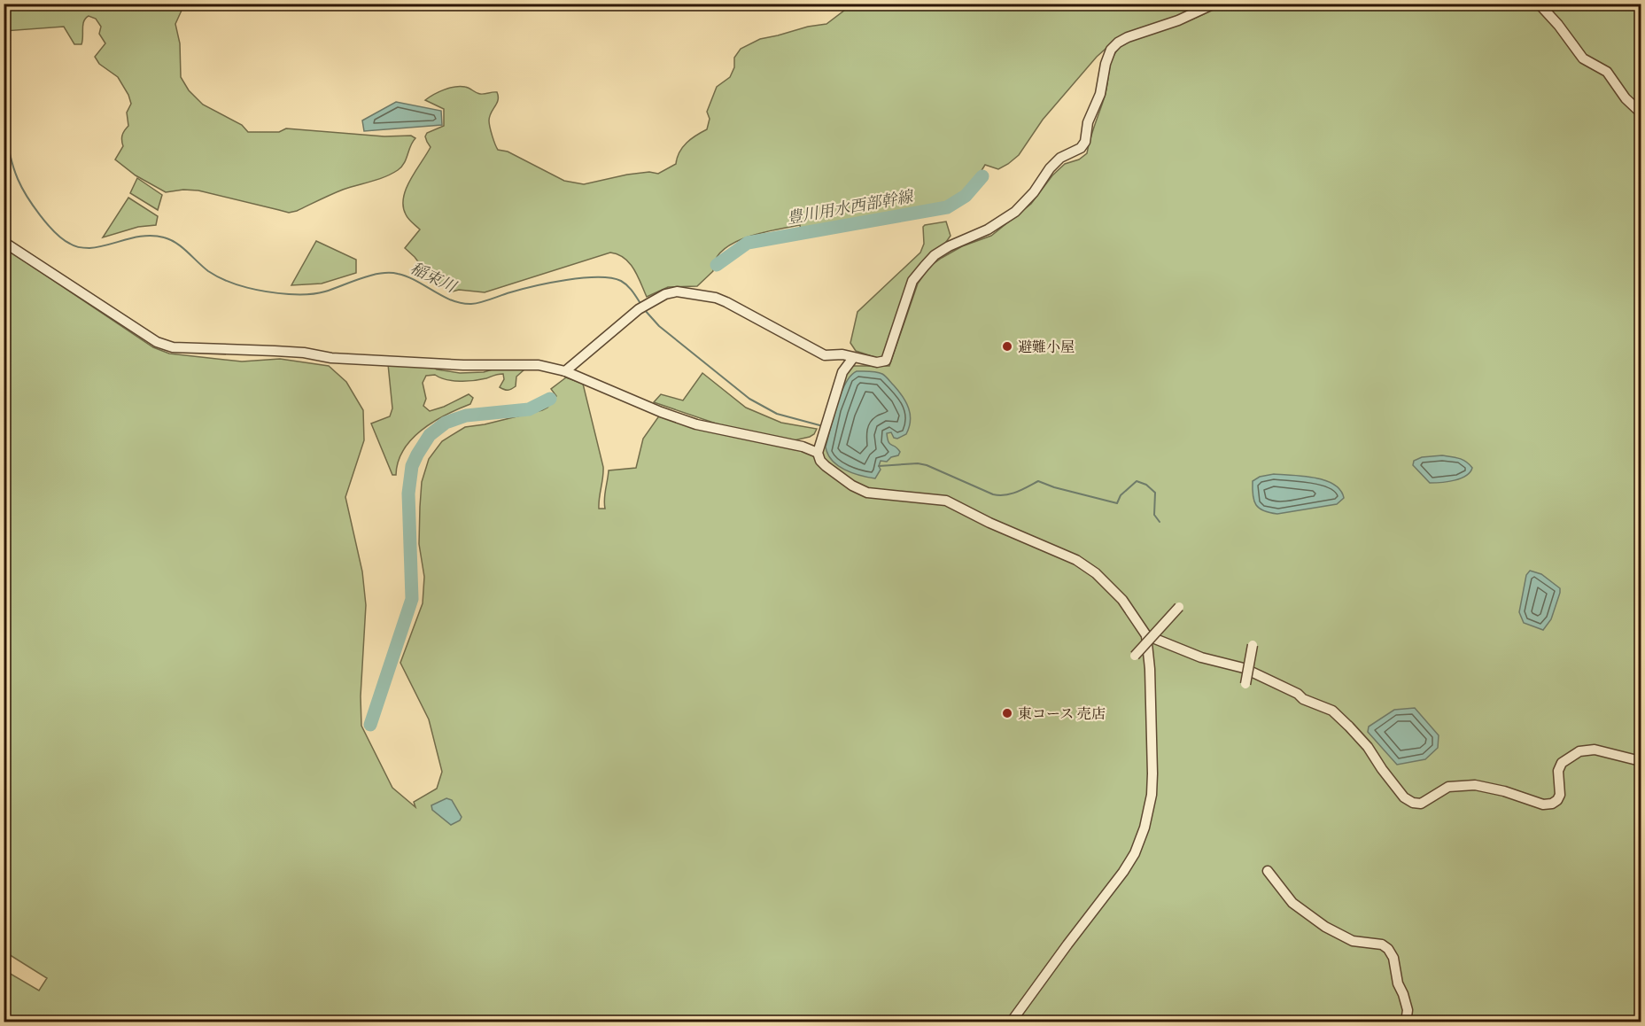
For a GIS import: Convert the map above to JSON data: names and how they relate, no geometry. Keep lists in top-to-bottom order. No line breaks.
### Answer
{"water":["豊川用水西部幹線","稲束川"],"places":["避難小屋","東コース 売店"]}
